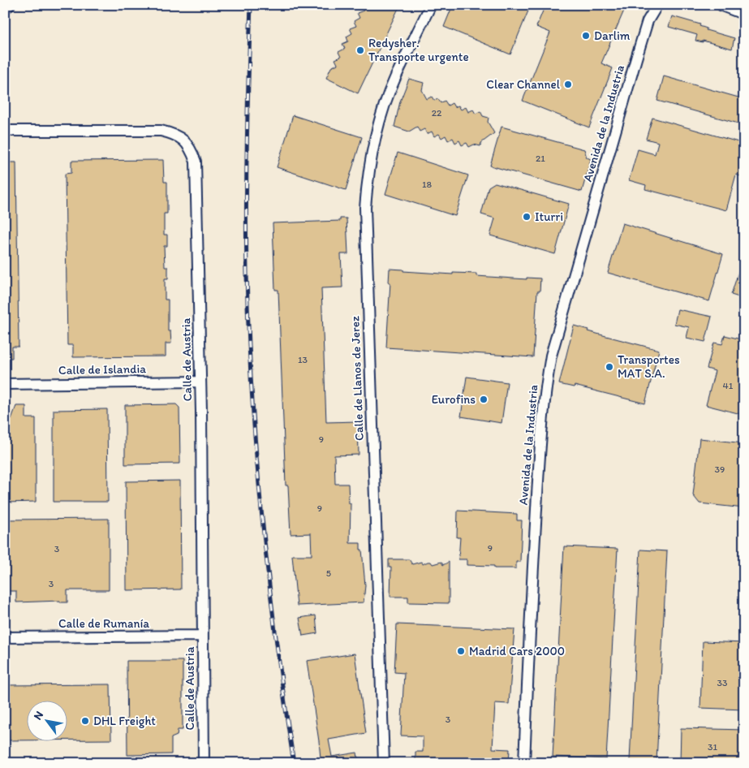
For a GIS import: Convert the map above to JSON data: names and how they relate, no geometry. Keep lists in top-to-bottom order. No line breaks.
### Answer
{"streets":{"street":["Avenida de la Industria","Calle de Austria","Calle de Islandia","Calle de Llanos de Jerez","Calle de Rumanía"]},"crossings":[["Calle de Austria","Calle de Islandia"],["Calle de Austria","Calle de Rumanía"]],"places":["Darlim","Redysher. Transporte urgente","Clear Channel","Iturri","Transportes MAT S.A.","Eurofins","Madrid Cars 2000","DHL Freight"],"house_numbers":["22","21","18","13","41","9","39","9","9","3","5","3","33","3","31"],"north":"top left"}
